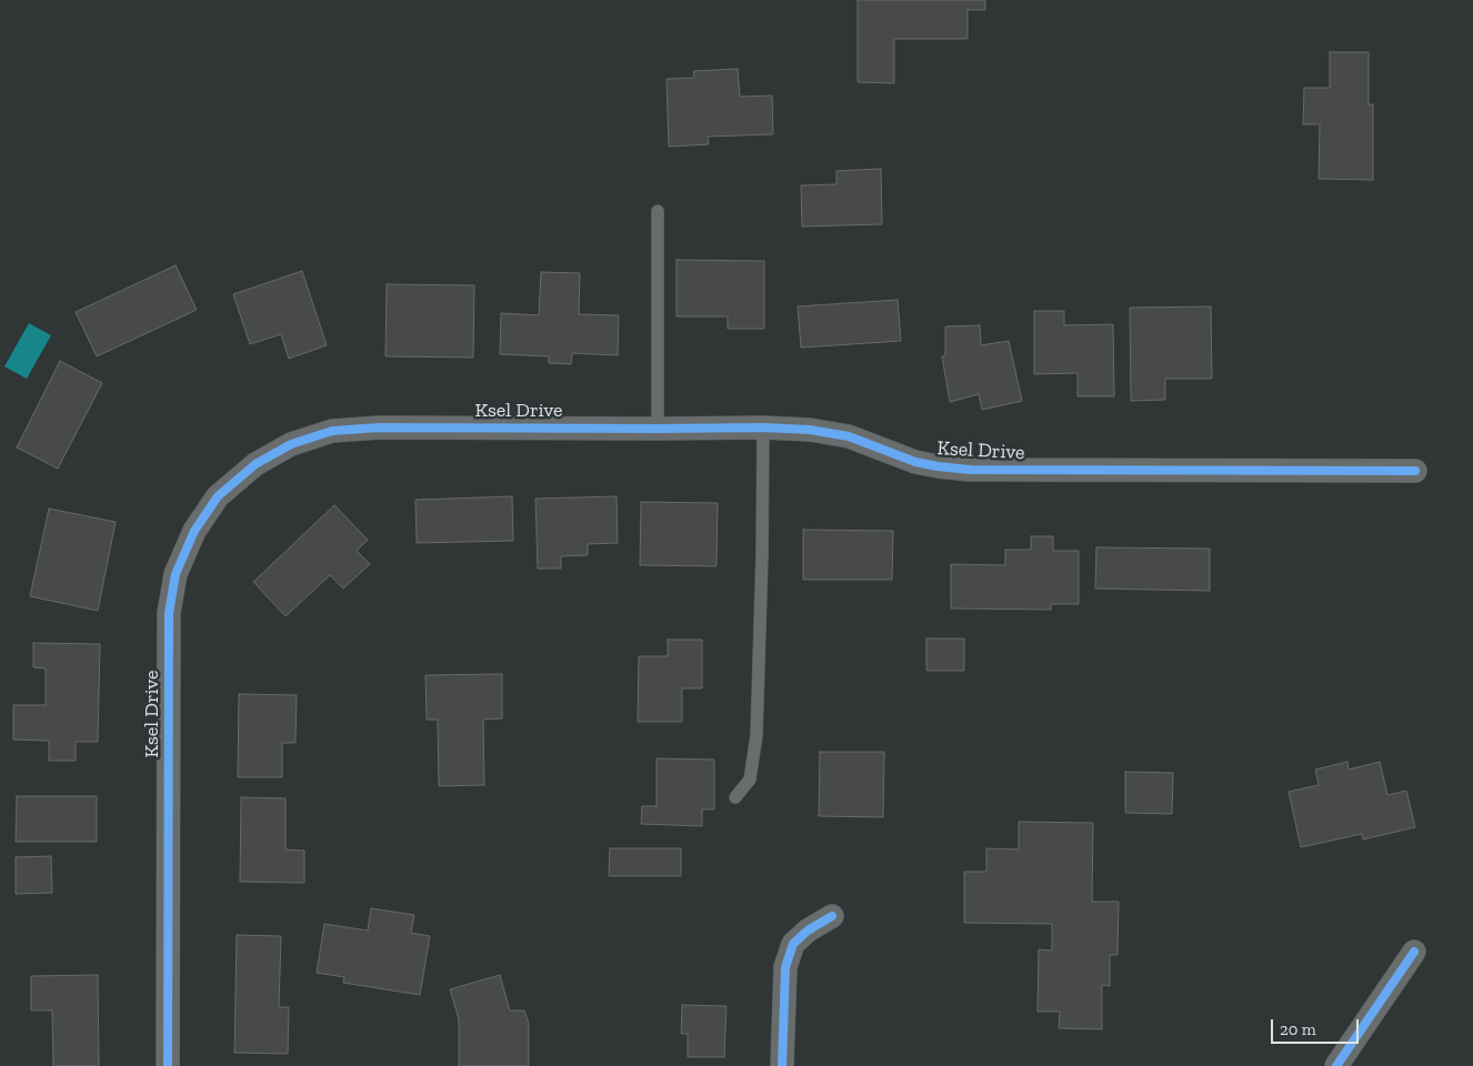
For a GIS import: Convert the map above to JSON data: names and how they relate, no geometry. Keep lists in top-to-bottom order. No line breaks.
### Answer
{"streets":{"street":["Ksel Drive"]},"scale_bar":"20 m"}
